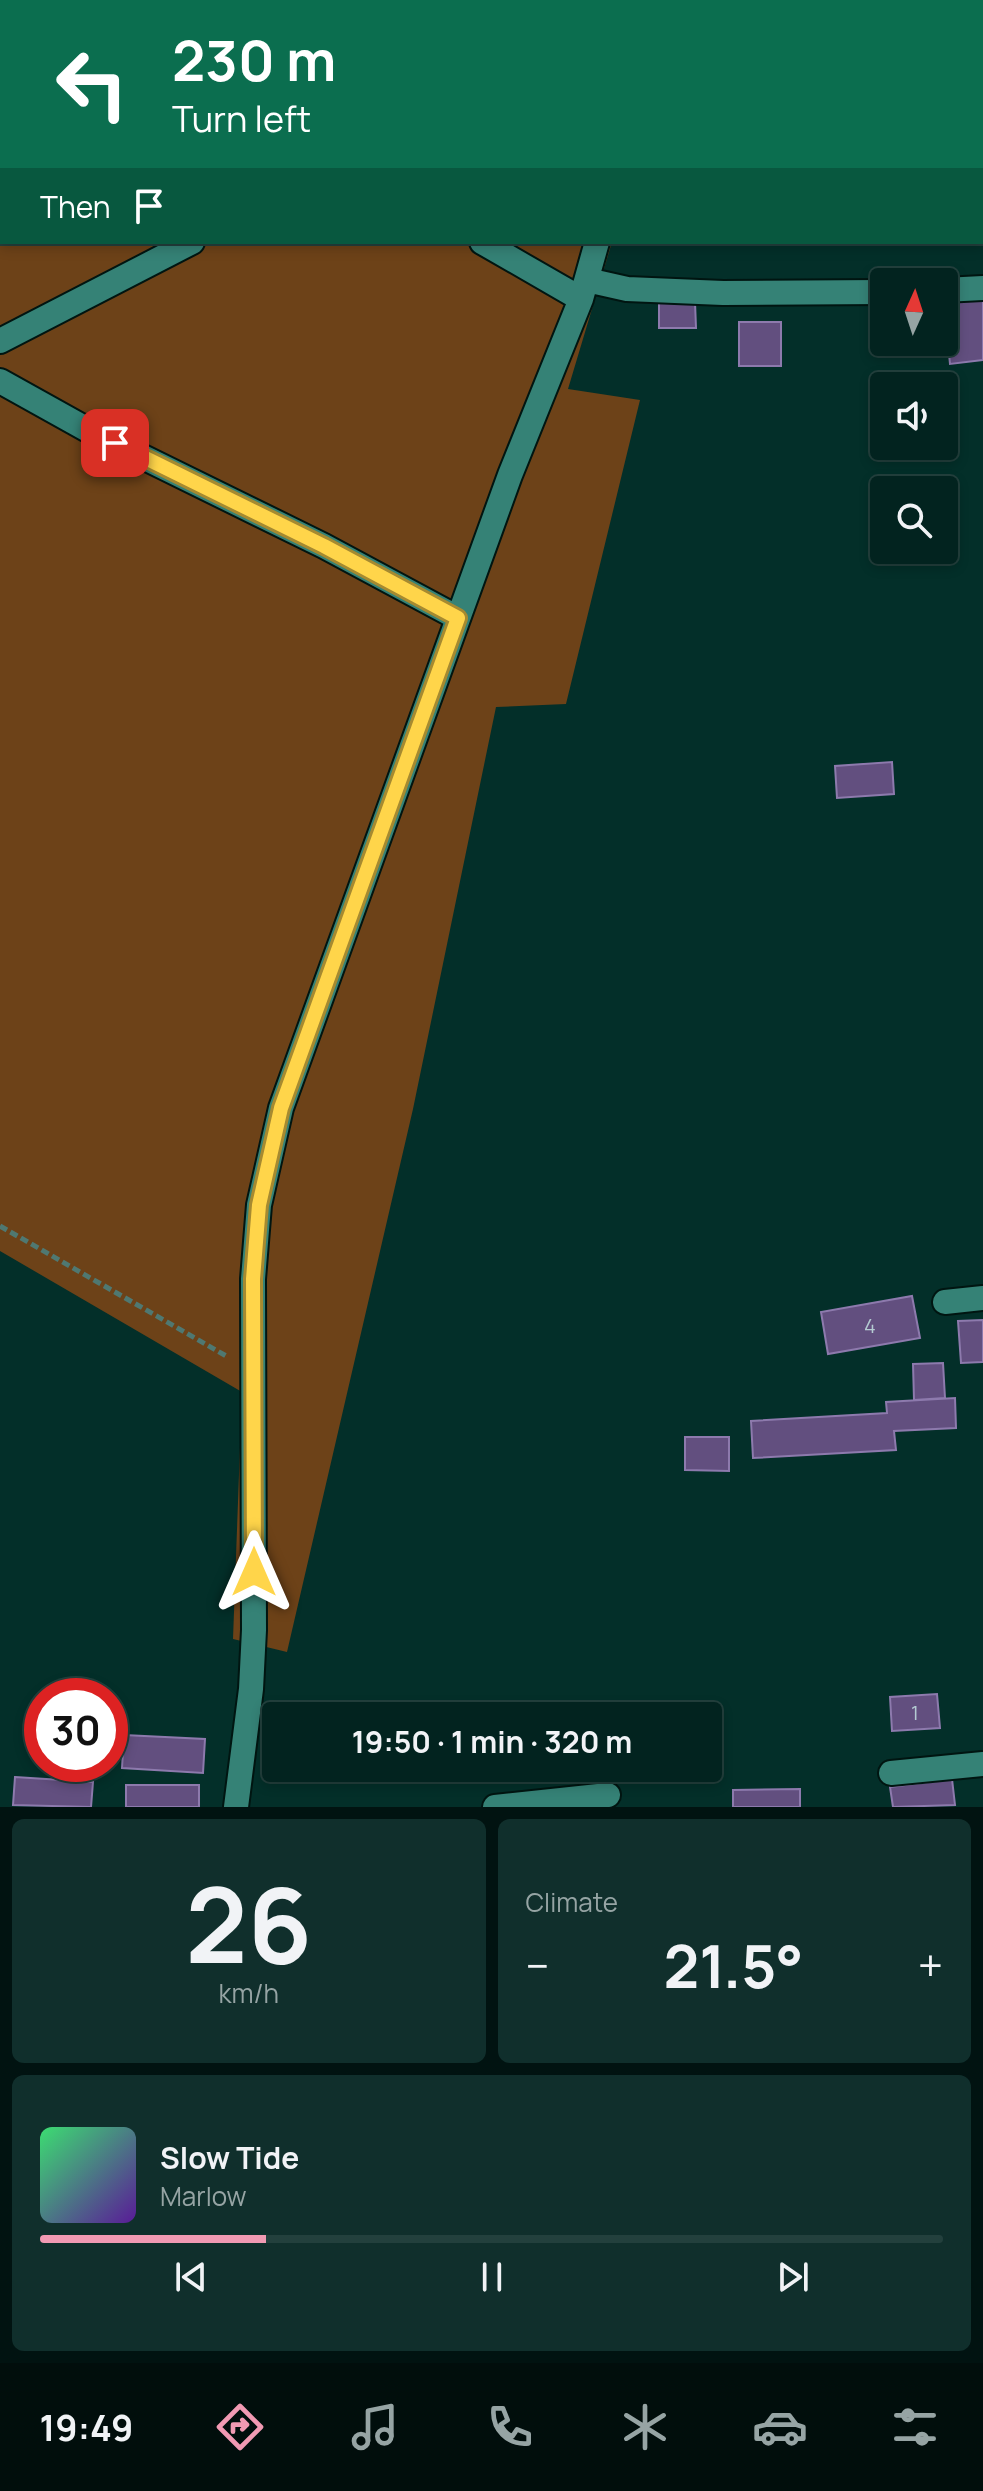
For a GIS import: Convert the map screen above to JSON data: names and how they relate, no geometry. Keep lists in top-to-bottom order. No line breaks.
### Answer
{"house_numbers":["4","1"],"north":"top","page":{"turn":["230 m","Turn left"],"then":"Then","limit":"30","trip":"19:50 · 1 min · 320 m","tile":[["26","km/h"],"Climate"],"heat":["−","21.5°","+"],"song":["Slow Tide","Marlow"],"tabs":"19:49"}}
